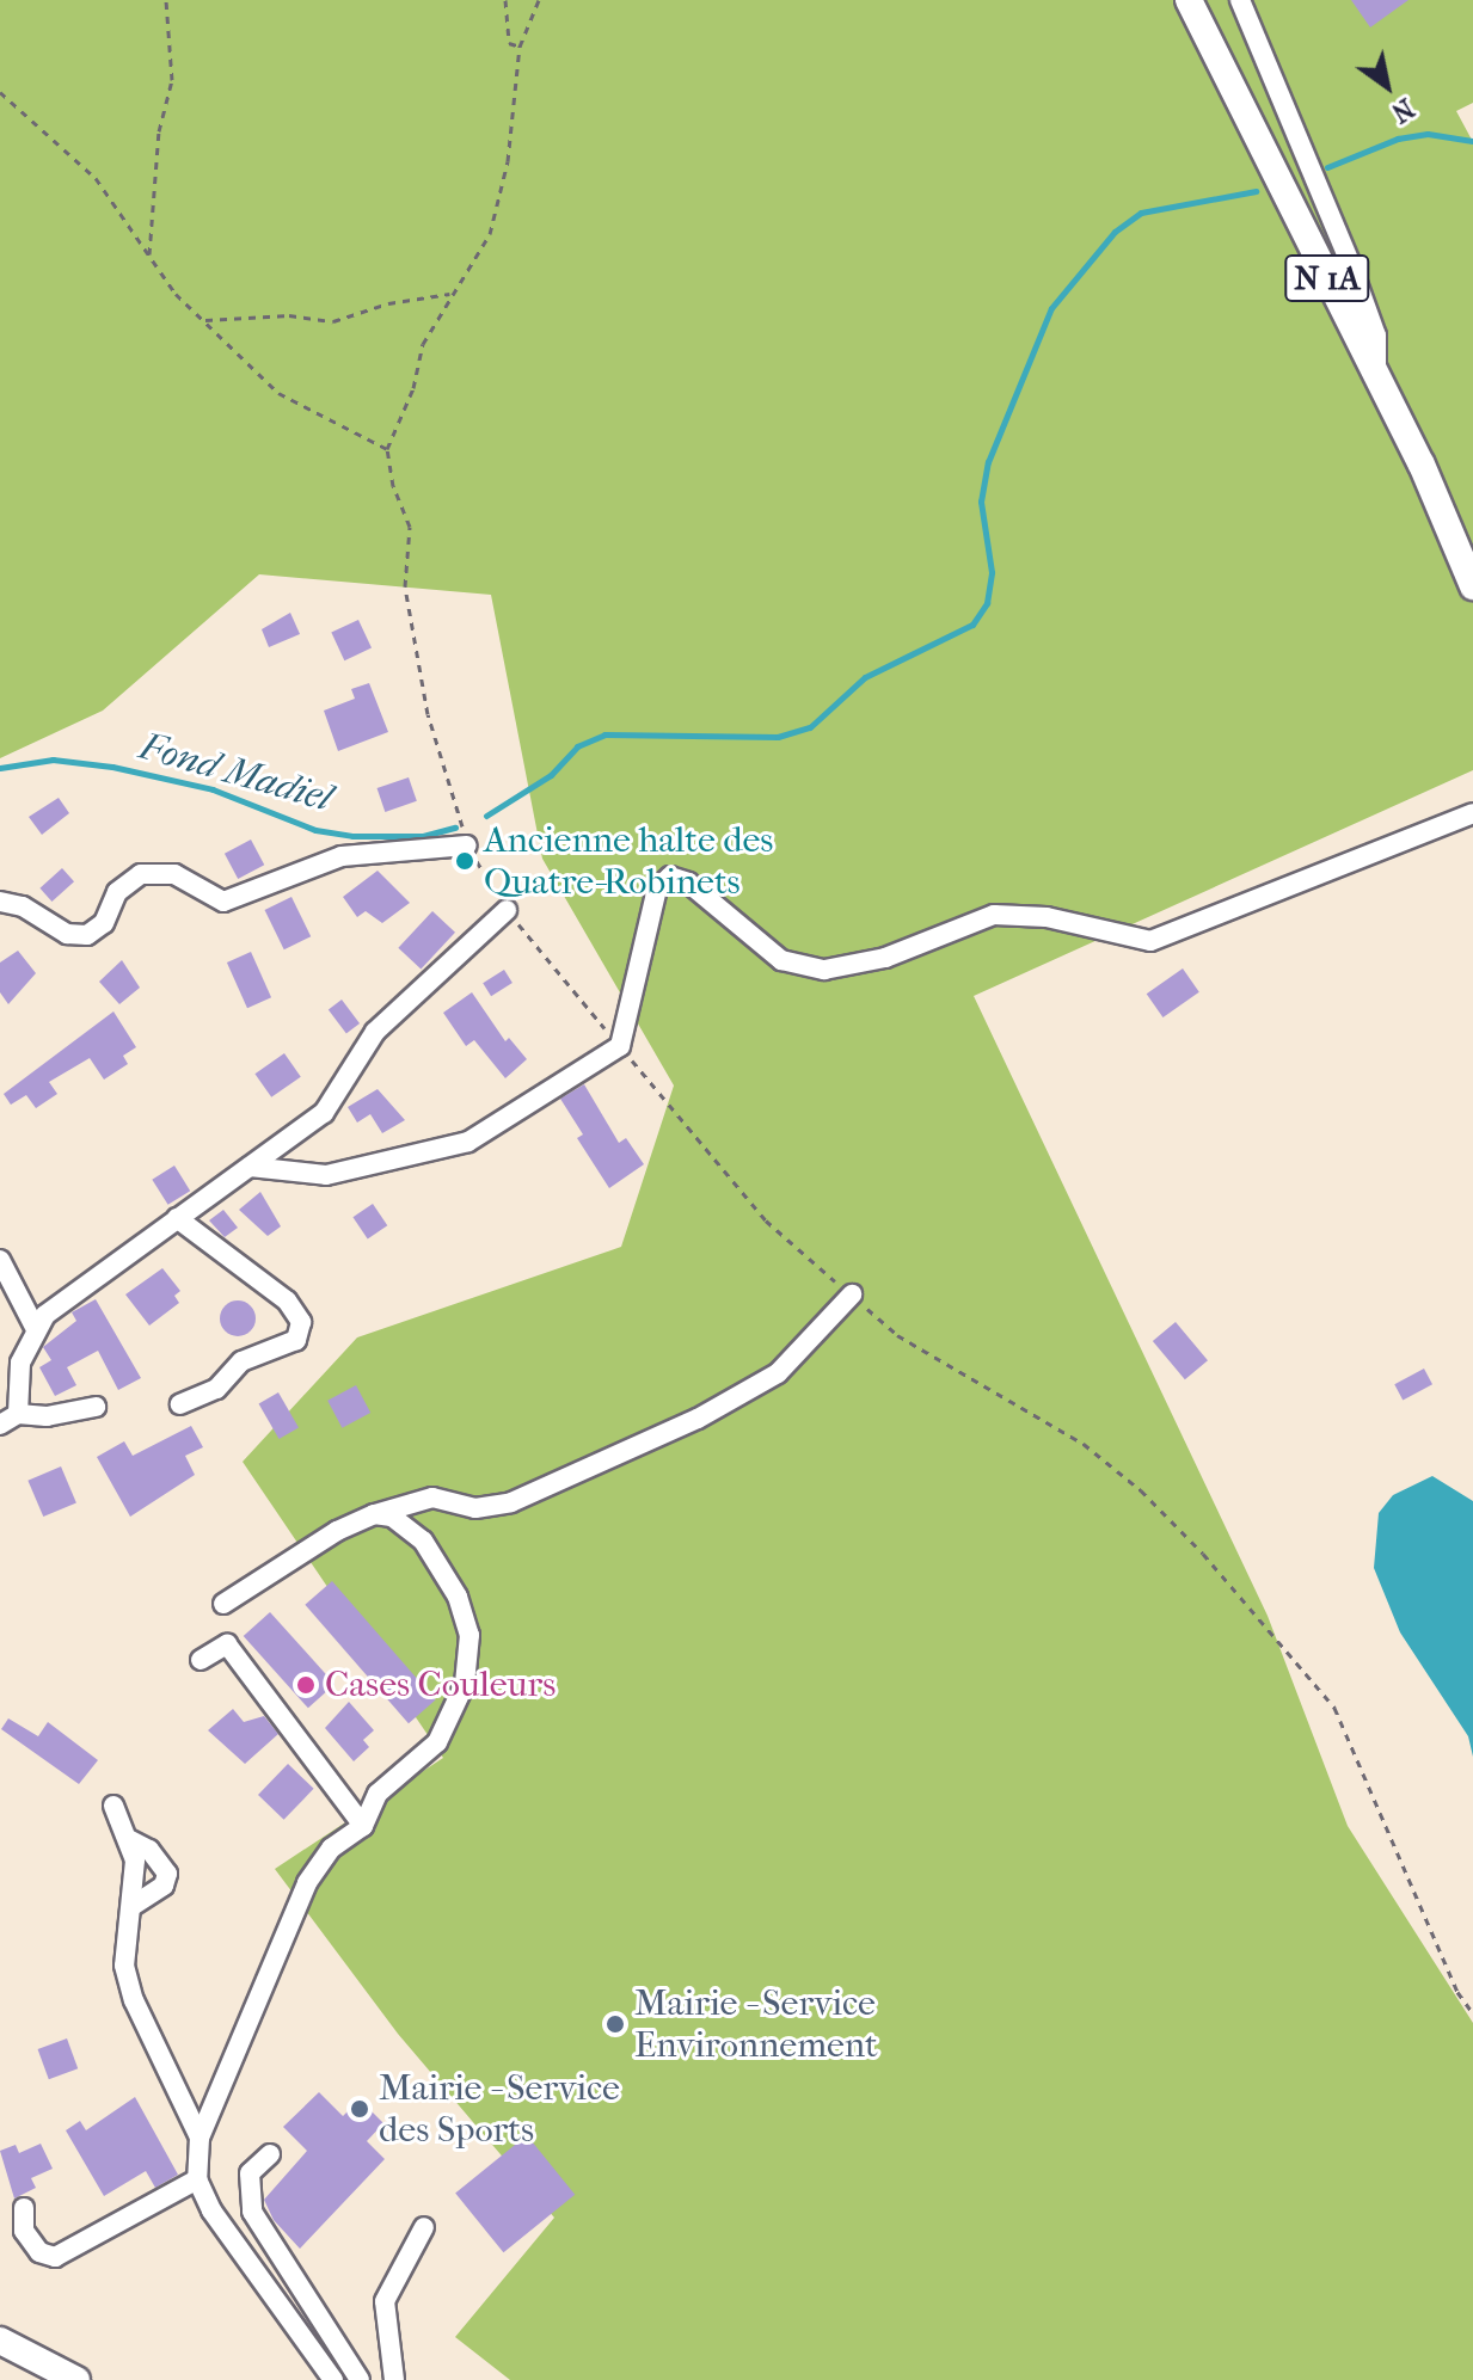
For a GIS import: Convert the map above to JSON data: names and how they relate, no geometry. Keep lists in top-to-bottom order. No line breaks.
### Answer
{"streets":{"main road":["N 1A"]},"water":["Fond Madiel"],"places":["Ancienne halte des Quatre-Robinets","Cases Couleurs","Mairie - Service Environnement","Mairie - Service des Sports"],"north":"bottom right"}
